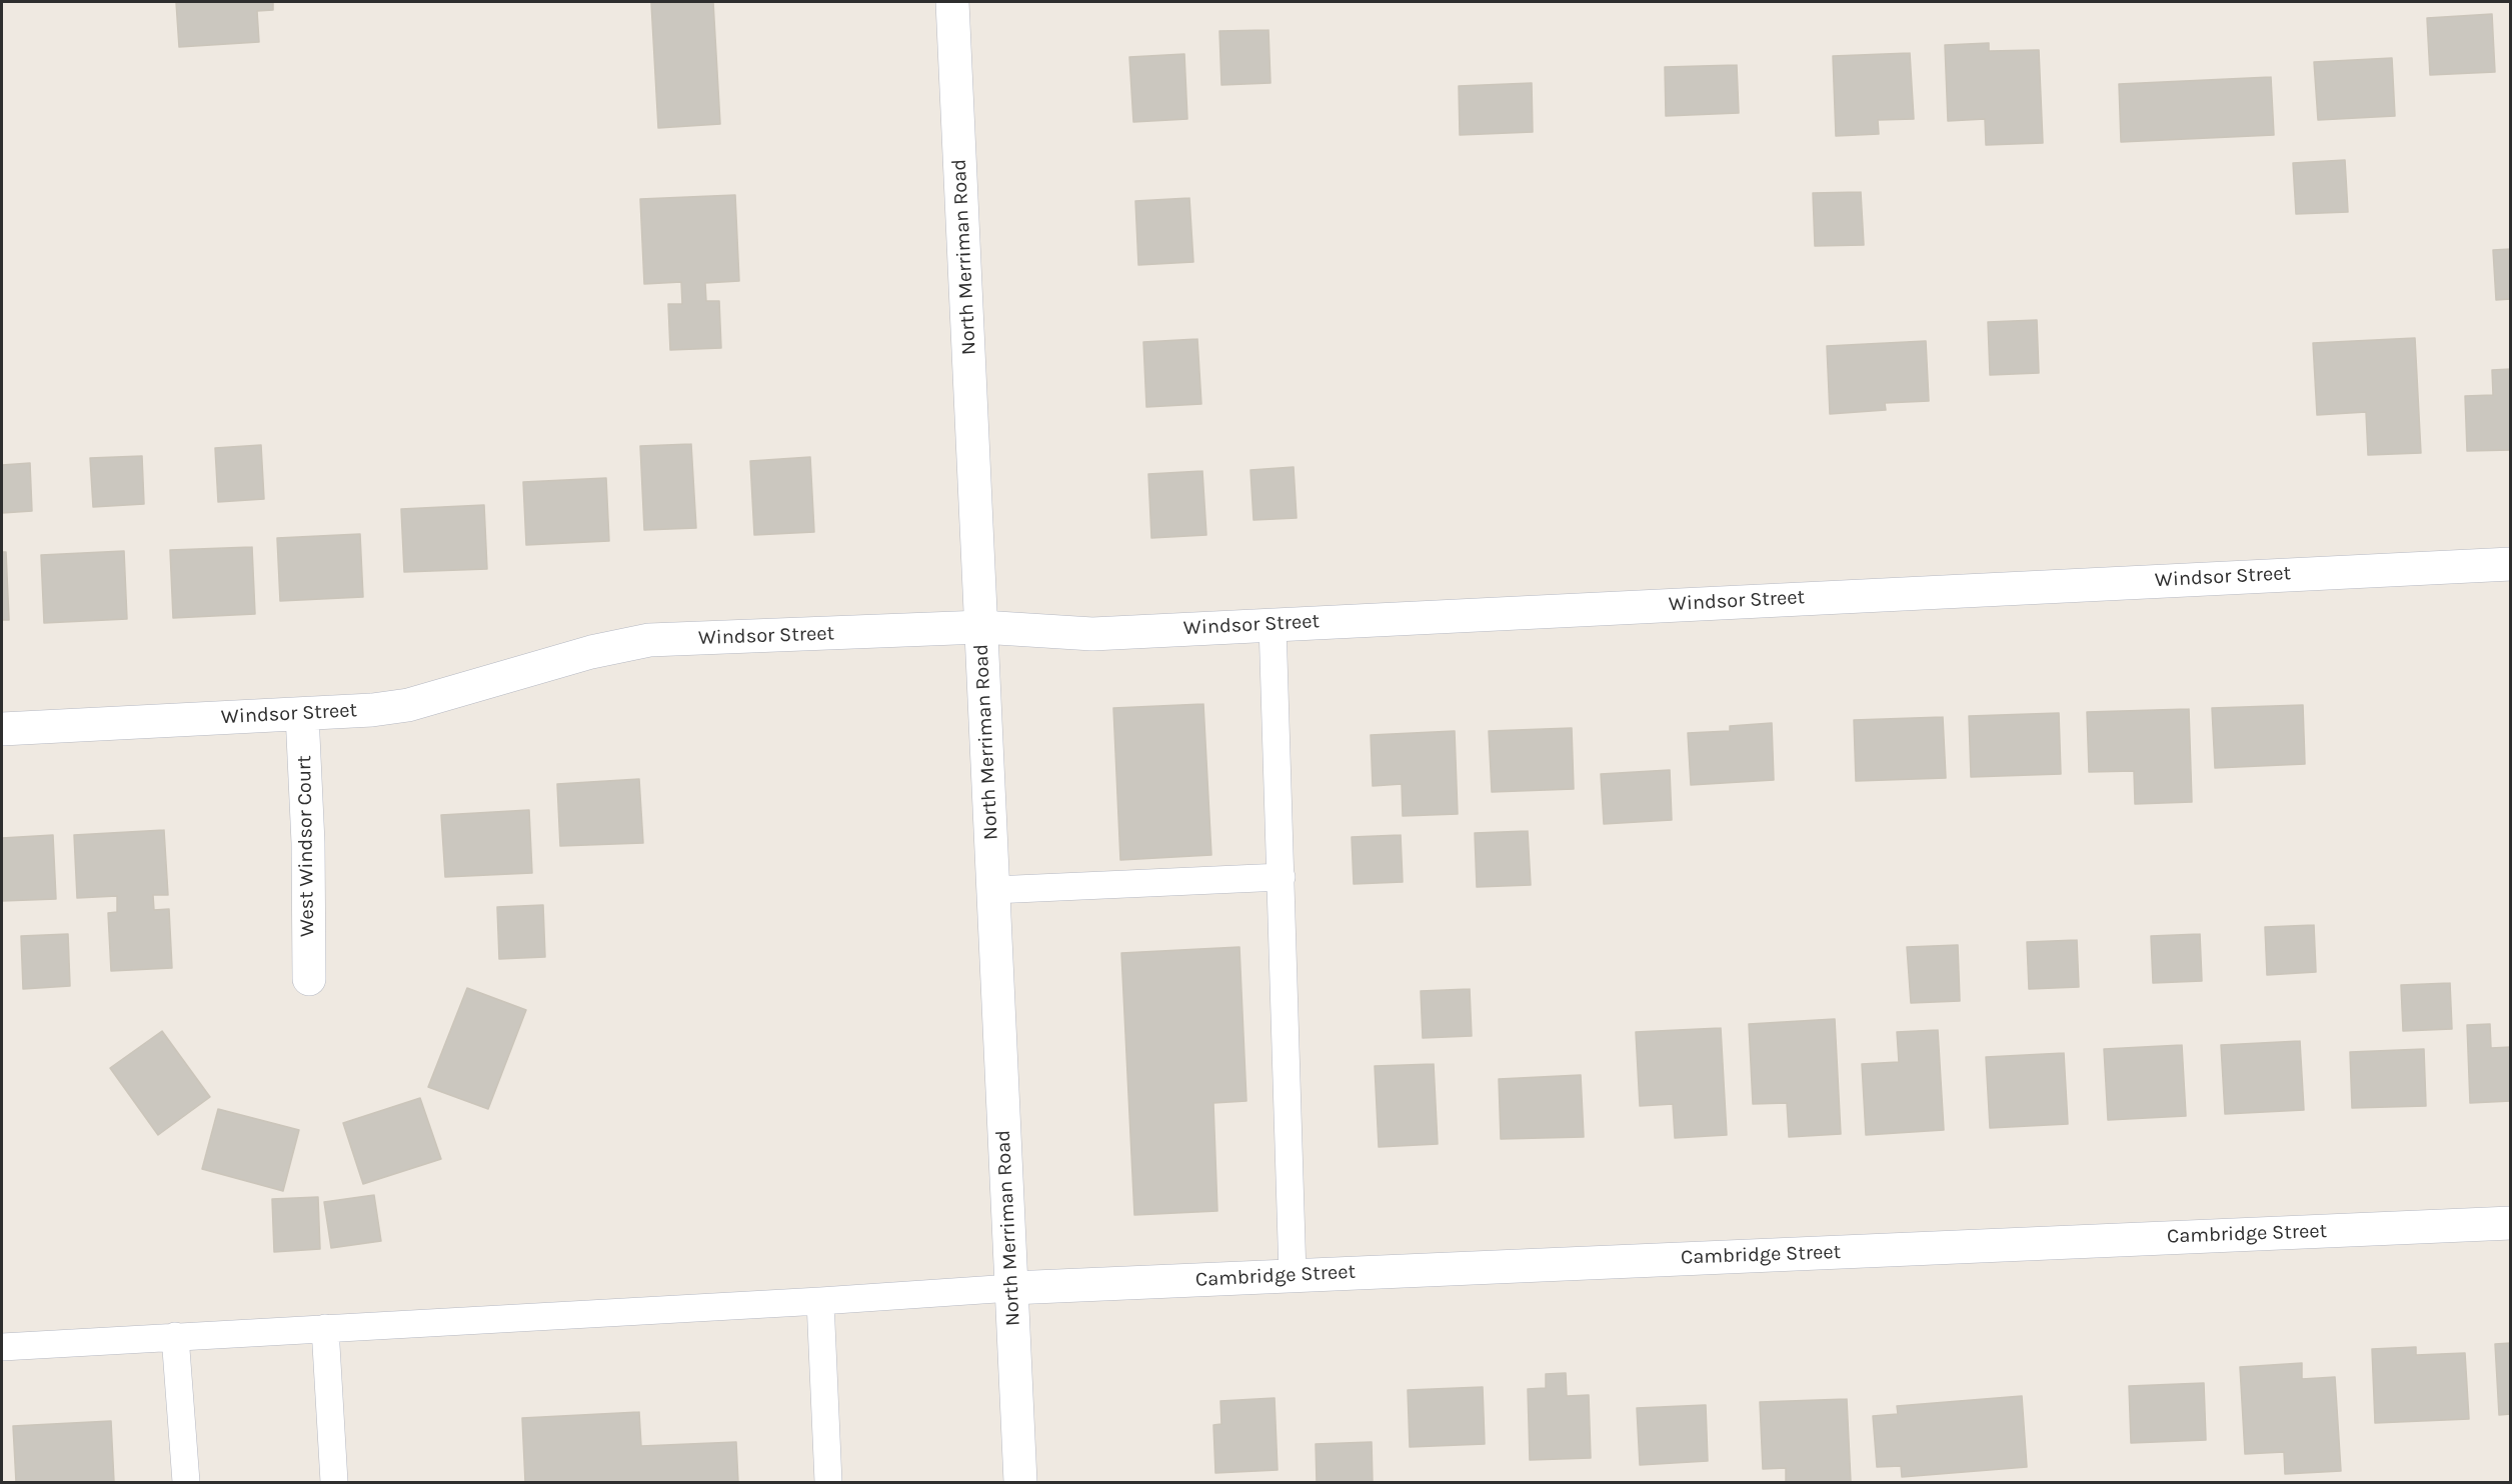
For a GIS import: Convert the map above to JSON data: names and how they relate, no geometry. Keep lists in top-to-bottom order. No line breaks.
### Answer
{"streets":{"street":["North Merriman Road","Windsor Street","West Windsor Court","Cambridge Street"]},"crossings":[["North Merriman Road","Windsor Street"],["North Merriman Road","Cambridge Street"],["Windsor Street","West Windsor Court"]]}
